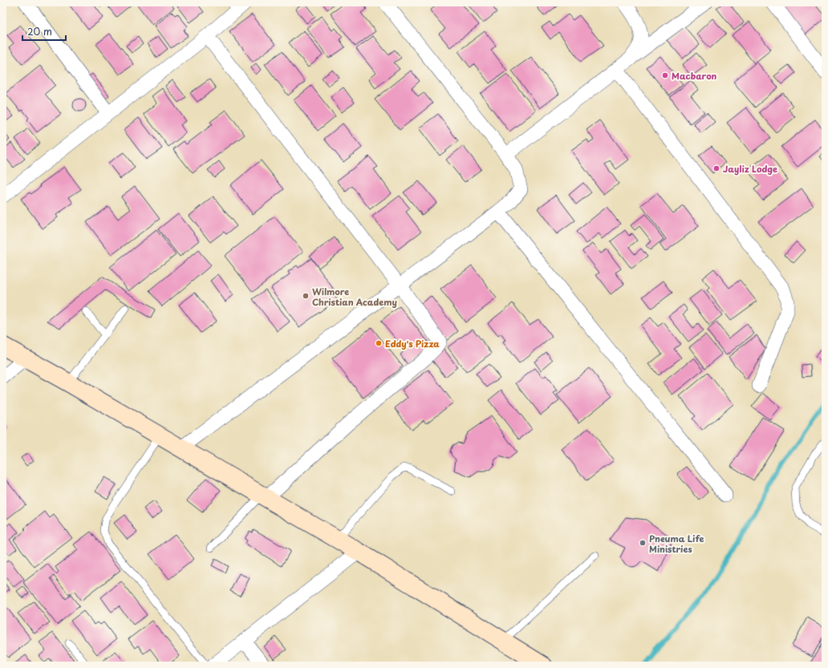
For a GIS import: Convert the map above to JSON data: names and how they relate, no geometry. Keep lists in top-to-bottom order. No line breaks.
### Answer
{"places":["Macbaron","Jayliz Lodge","Wilmore Christian Academy","Eddy's Pizza","Pneuma Life Ministries"],"scale_bar":"20 m"}
